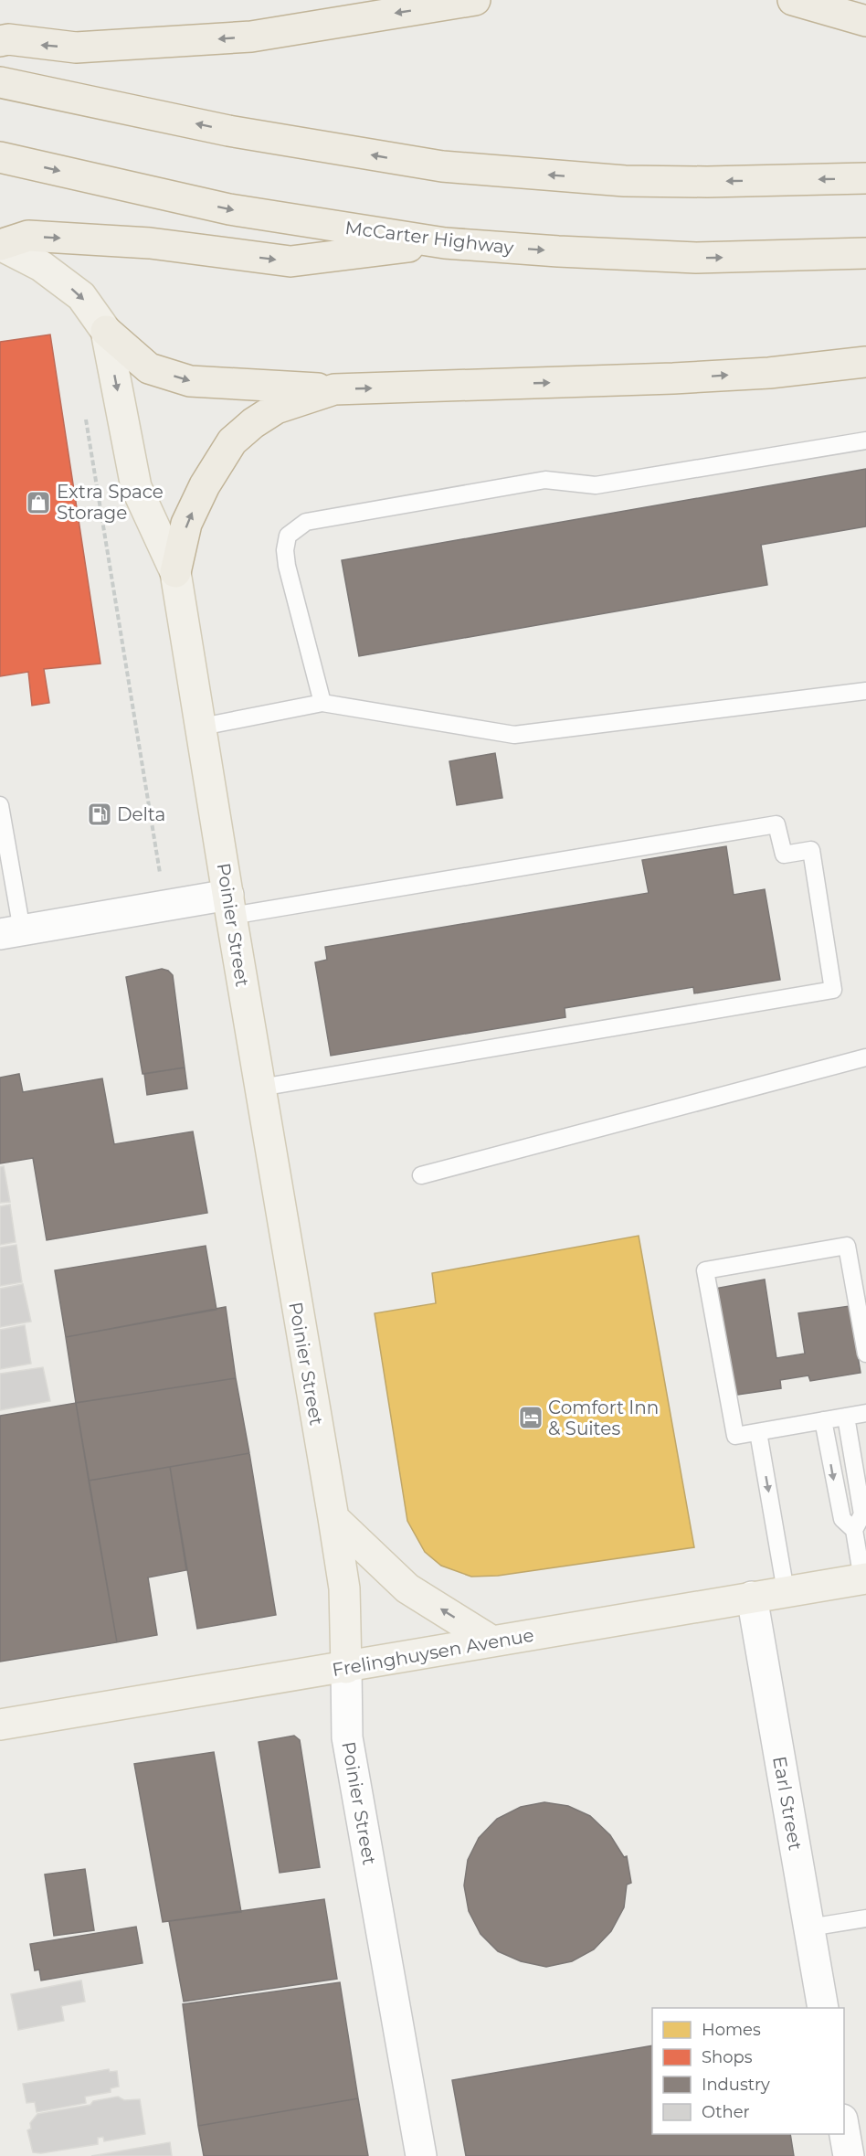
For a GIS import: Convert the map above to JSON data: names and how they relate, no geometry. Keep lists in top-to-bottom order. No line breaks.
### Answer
{"streets":{"highway":["McCarter Highway"],"main road":["Poinier Street","Frelinghuysen Avenue"],"street":["Earl Street"]},"crossings":[["Poinier Street","Frelinghuysen Avenue"],["Frelinghuysen Avenue","Earl Street"]],"places":{"shop":["Extra Space Storage"],"fuel station":["Delta"],"hotel":["Comfort Inn & Suites"]},"legend":["Homes","Shops","Industry","Other"]}
